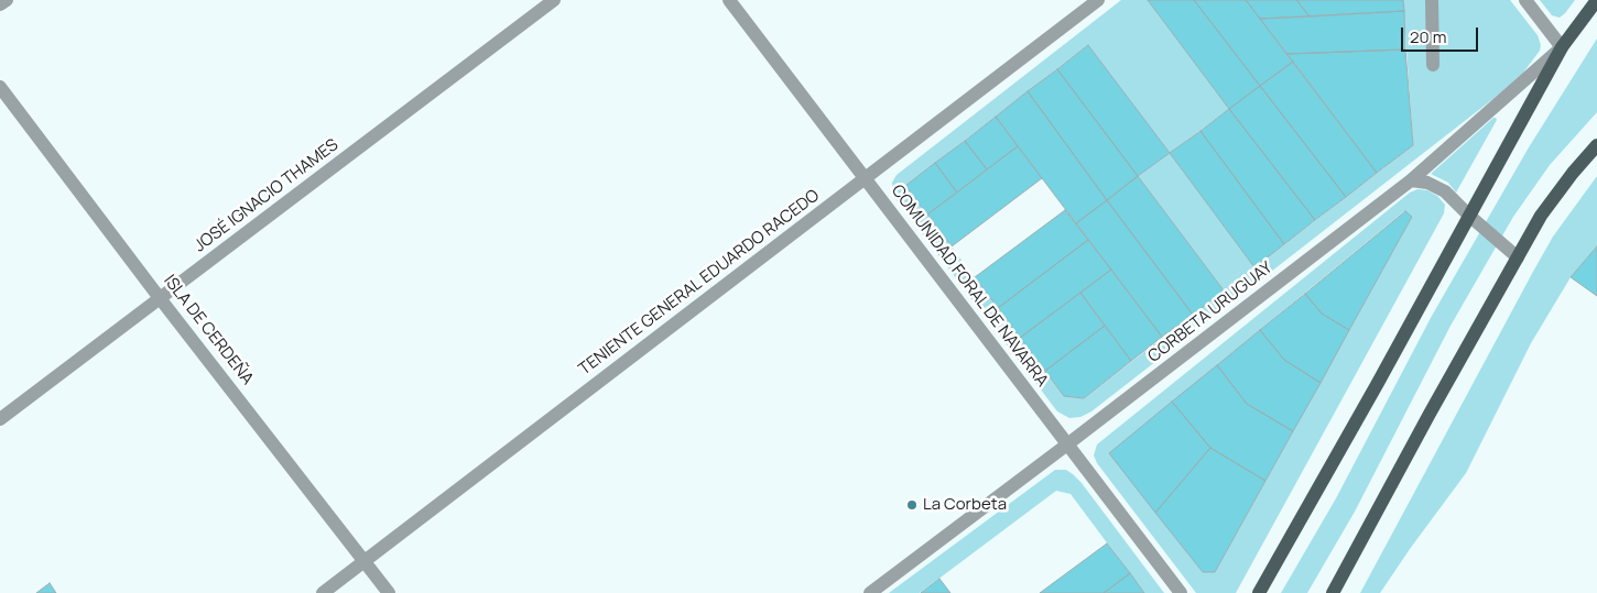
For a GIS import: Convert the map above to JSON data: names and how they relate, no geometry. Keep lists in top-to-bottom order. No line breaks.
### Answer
{"streets":{"street":["JOSÉ IGNACIO THAMES","TENIENTE GENERAL EDUARDO RACEDO","COMUNIDAD FORAL DE NAVARRA","CORBETA URUGUAY","ISLA DE CERDEÑA"]},"crossings":[["JOSÉ IGNACIO THAMES","ISLA DE CERDEÑA"],["TENIENTE GENERAL EDUARDO RACEDO","COMUNIDAD FORAL DE NAVARRA"],["TENIENTE GENERAL EDUARDO RACEDO","ISLA DE CERDEÑA"],["COMUNIDAD FORAL DE NAVARRA","CORBETA URUGUAY"]],"places":["La Corbeta"],"scale_bar":"20 m"}
